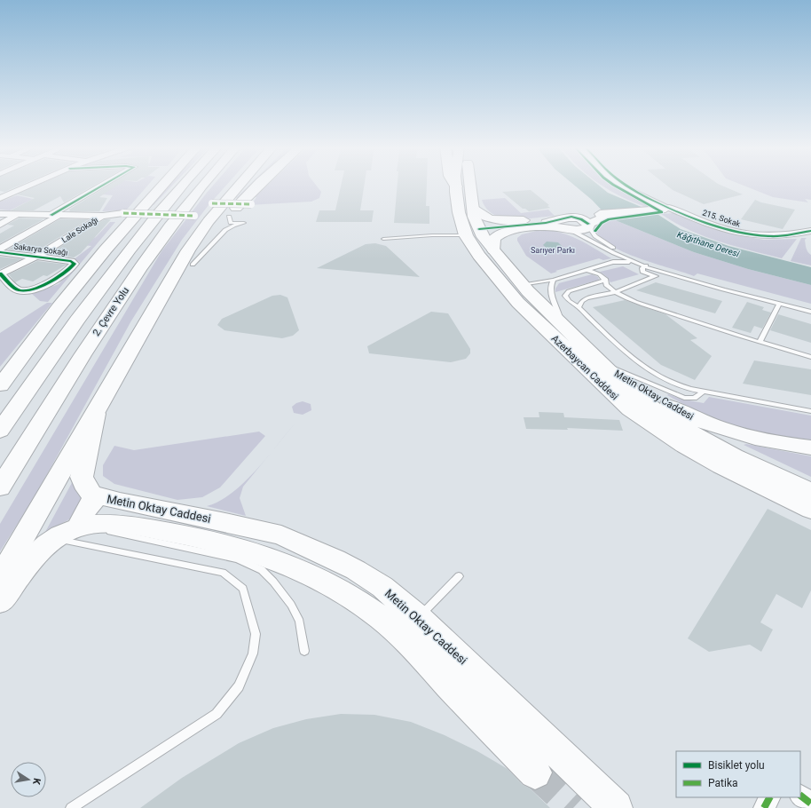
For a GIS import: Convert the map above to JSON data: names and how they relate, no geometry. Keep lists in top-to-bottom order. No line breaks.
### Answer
{"streets":{"main road":["2. Çevre Yolu","Azerbaycan Caddesi","Metin Oktay Caddesi"],"street":["215. Sokak","Lale Sokağı","Sakarya Sokağı"]},"crossings":[["Lale Sokağı","Sakarya Sokağı"],["Azerbaycan Caddesi","Metin Oktay Caddesi"]],"water":["Kâğıthane Deresi"],"parks":["Sarıyer Parkı"],"legend":["Bisiklet yolu","Patika"],"north":"right"}
